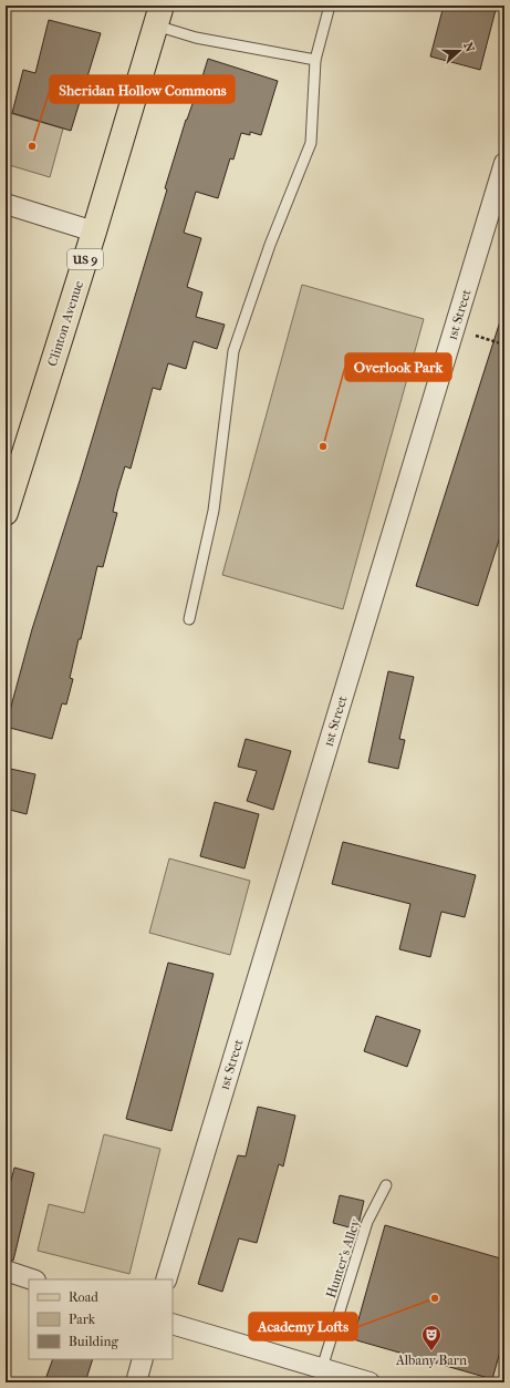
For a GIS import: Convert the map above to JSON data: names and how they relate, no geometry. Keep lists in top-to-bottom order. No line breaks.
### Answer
{"streets":{"main road":["US 9","Clinton Avenue"],"street":["1st Street"],"lane":["Hunter's Alley"]},"places":{"other":["Sheridan Hollow Commons","Overlook Park","Academy Lofts"],"theatre":["Albany Barn"]},"legend":["Road","Park","Building"],"north":"right"}
